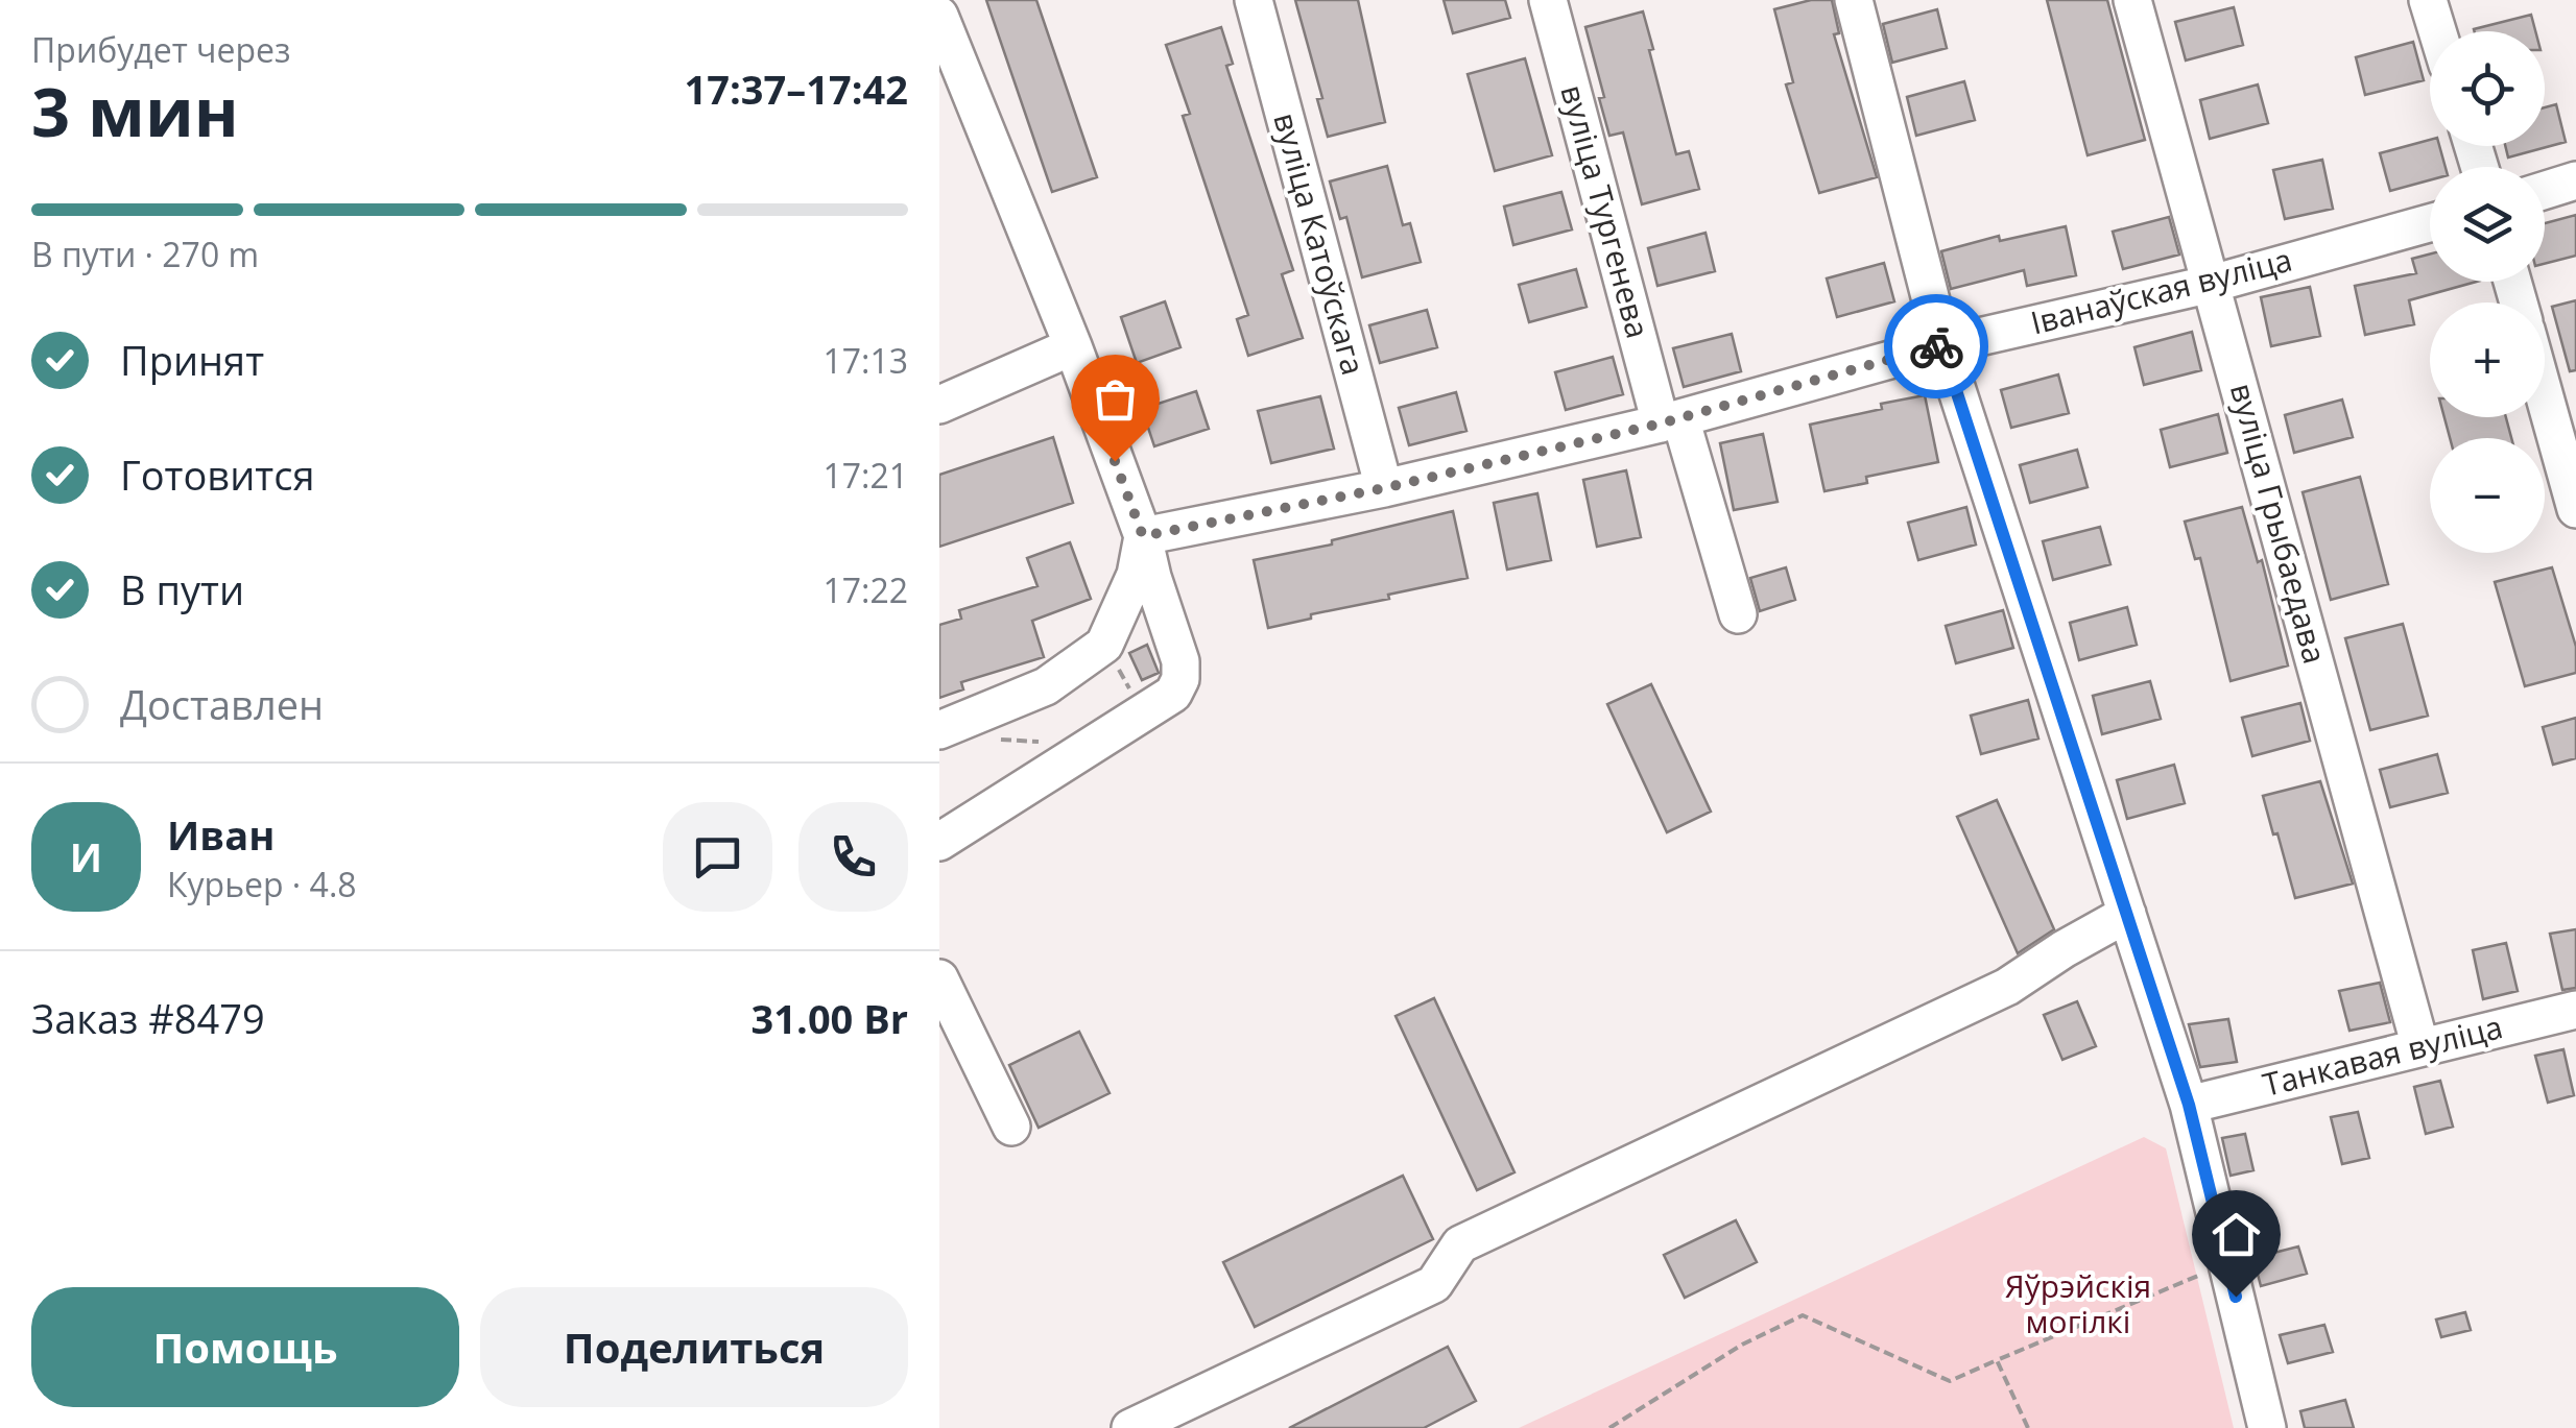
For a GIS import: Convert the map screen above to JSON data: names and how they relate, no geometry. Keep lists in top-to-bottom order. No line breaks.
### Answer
{"streets":{"street":["вуліца Тургенева","вуліца Катоўскага","Іванаўская вуліца","вуліца Грыбаедава","Танкавая вуліца"]},"crossings":[["вуліца Тургенева","Іванаўская вуліца"],["вуліца Катоўскага","Іванаўская вуліца"],["Іванаўская вуліца","вуліца Грыбаедава"],["вуліца Грыбаедава","Танкавая вуліца"]],"parks":["Яўрэйскія могілкі"],"page":{"heading":["3 мин","Прибудет через","17:37–17:42"],"panel":["Иван","Курьер · 4.8","Заказ #8479","31.00 Br"],"map_buttons":["+","−"],"bar":"В пути · 270 m","list":[["Принят","17:13"],["Готовится","17:21"],["В пути","17:22"],"Доставлен"],"round":"И","buttons":["Помощь","Поделиться"]}}
